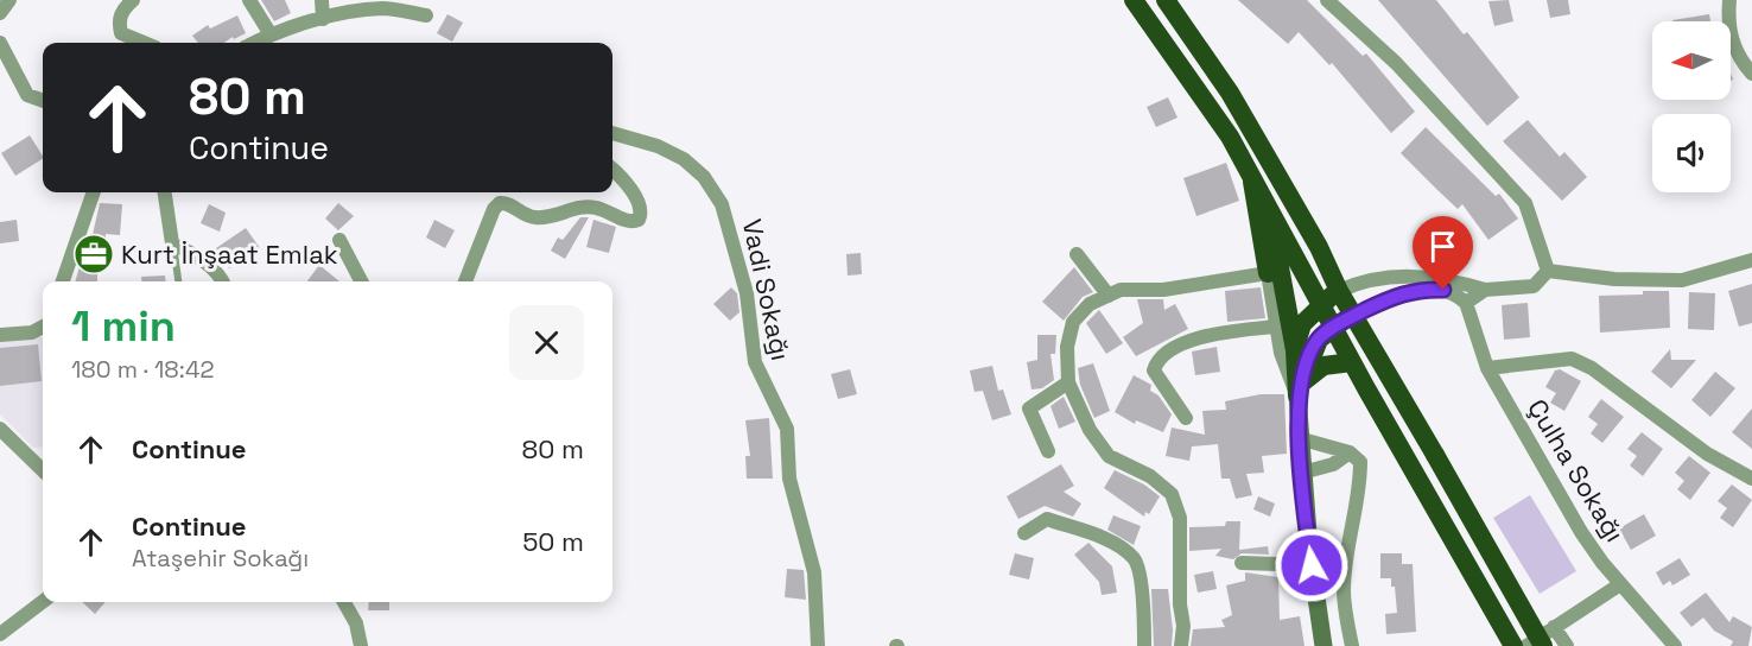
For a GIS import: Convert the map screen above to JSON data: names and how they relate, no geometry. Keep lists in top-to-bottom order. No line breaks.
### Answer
{"streets":{"street":["Vadi Sokağı","Çulha Sokağı"]},"places":{"office":["Kurt İnşaat Emlak"]},"north":"left","page":{"turn":["80 m","Continue"],"heading":["1 min","180 m · 18:42"],"list":[{"name":"Continue","value":"80 m"},{"name":"Continue","note":"Ataşehir Sokağı","value":"50 m"}]}}
